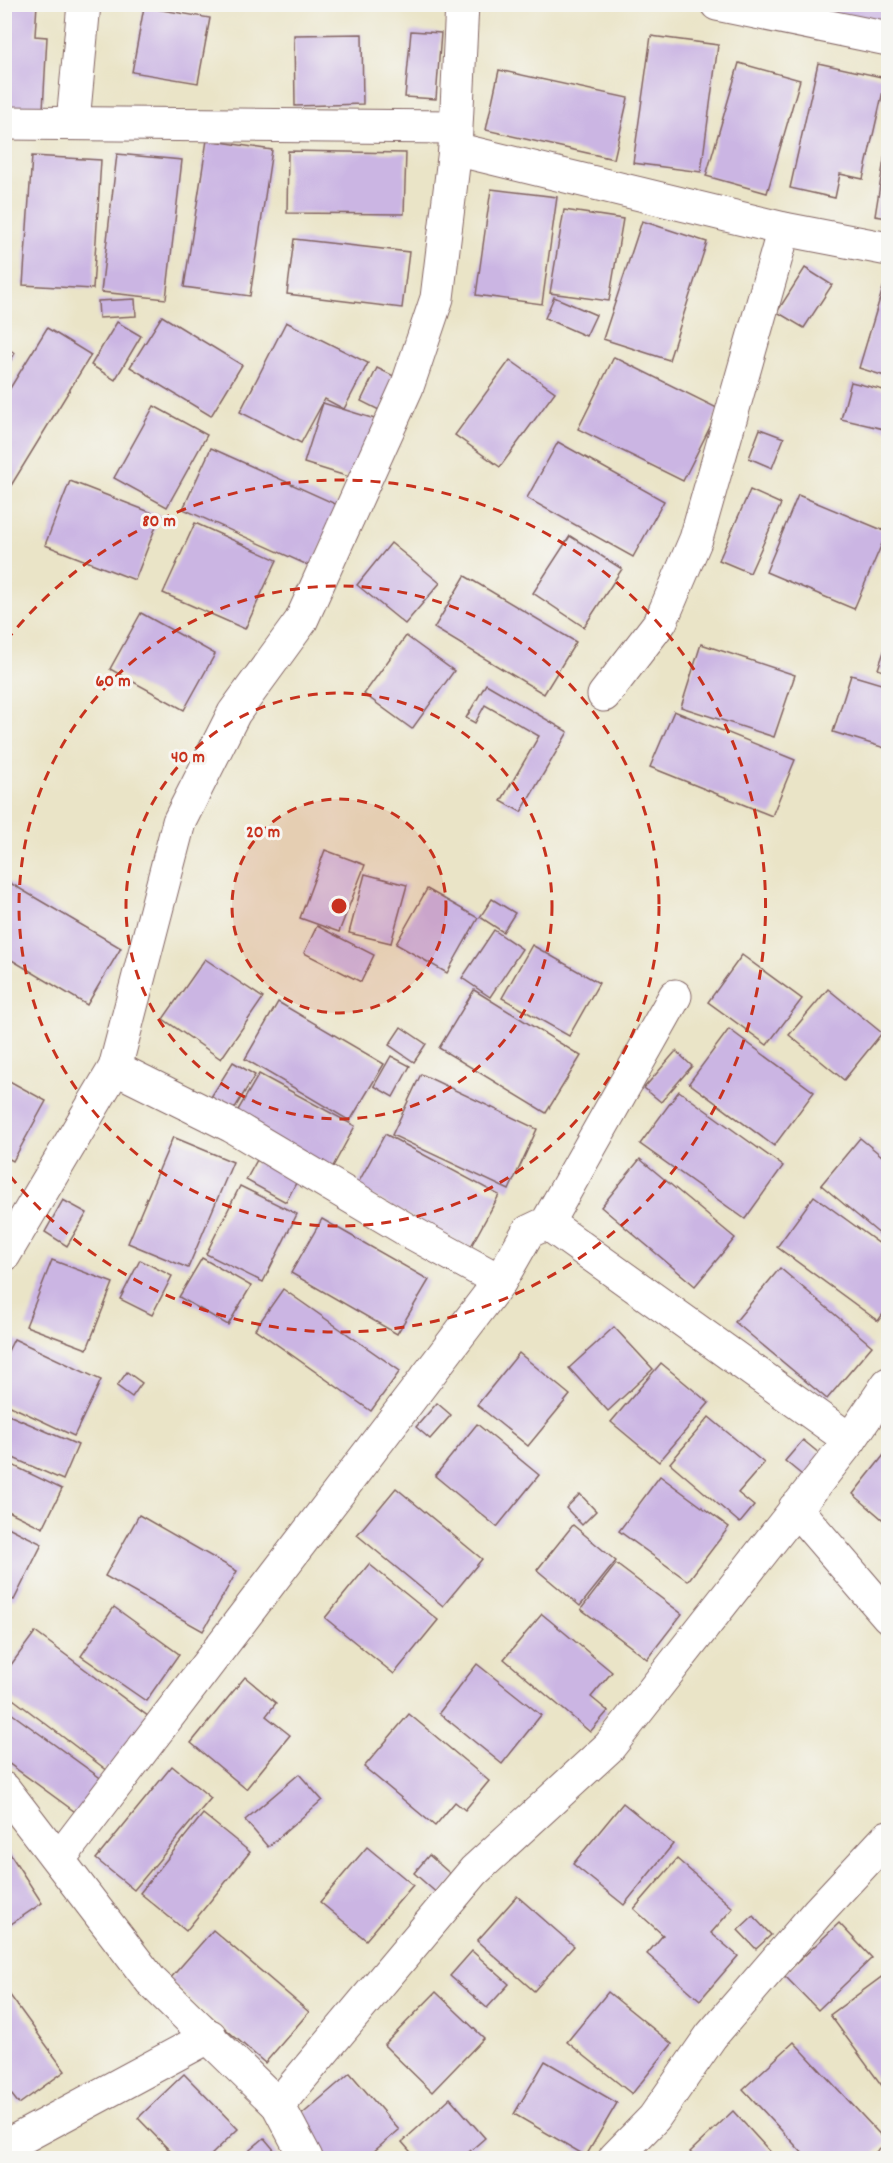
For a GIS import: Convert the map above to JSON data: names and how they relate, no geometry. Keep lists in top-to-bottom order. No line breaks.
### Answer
{"rings":["80 m","60 m","40 m","20 m"]}
